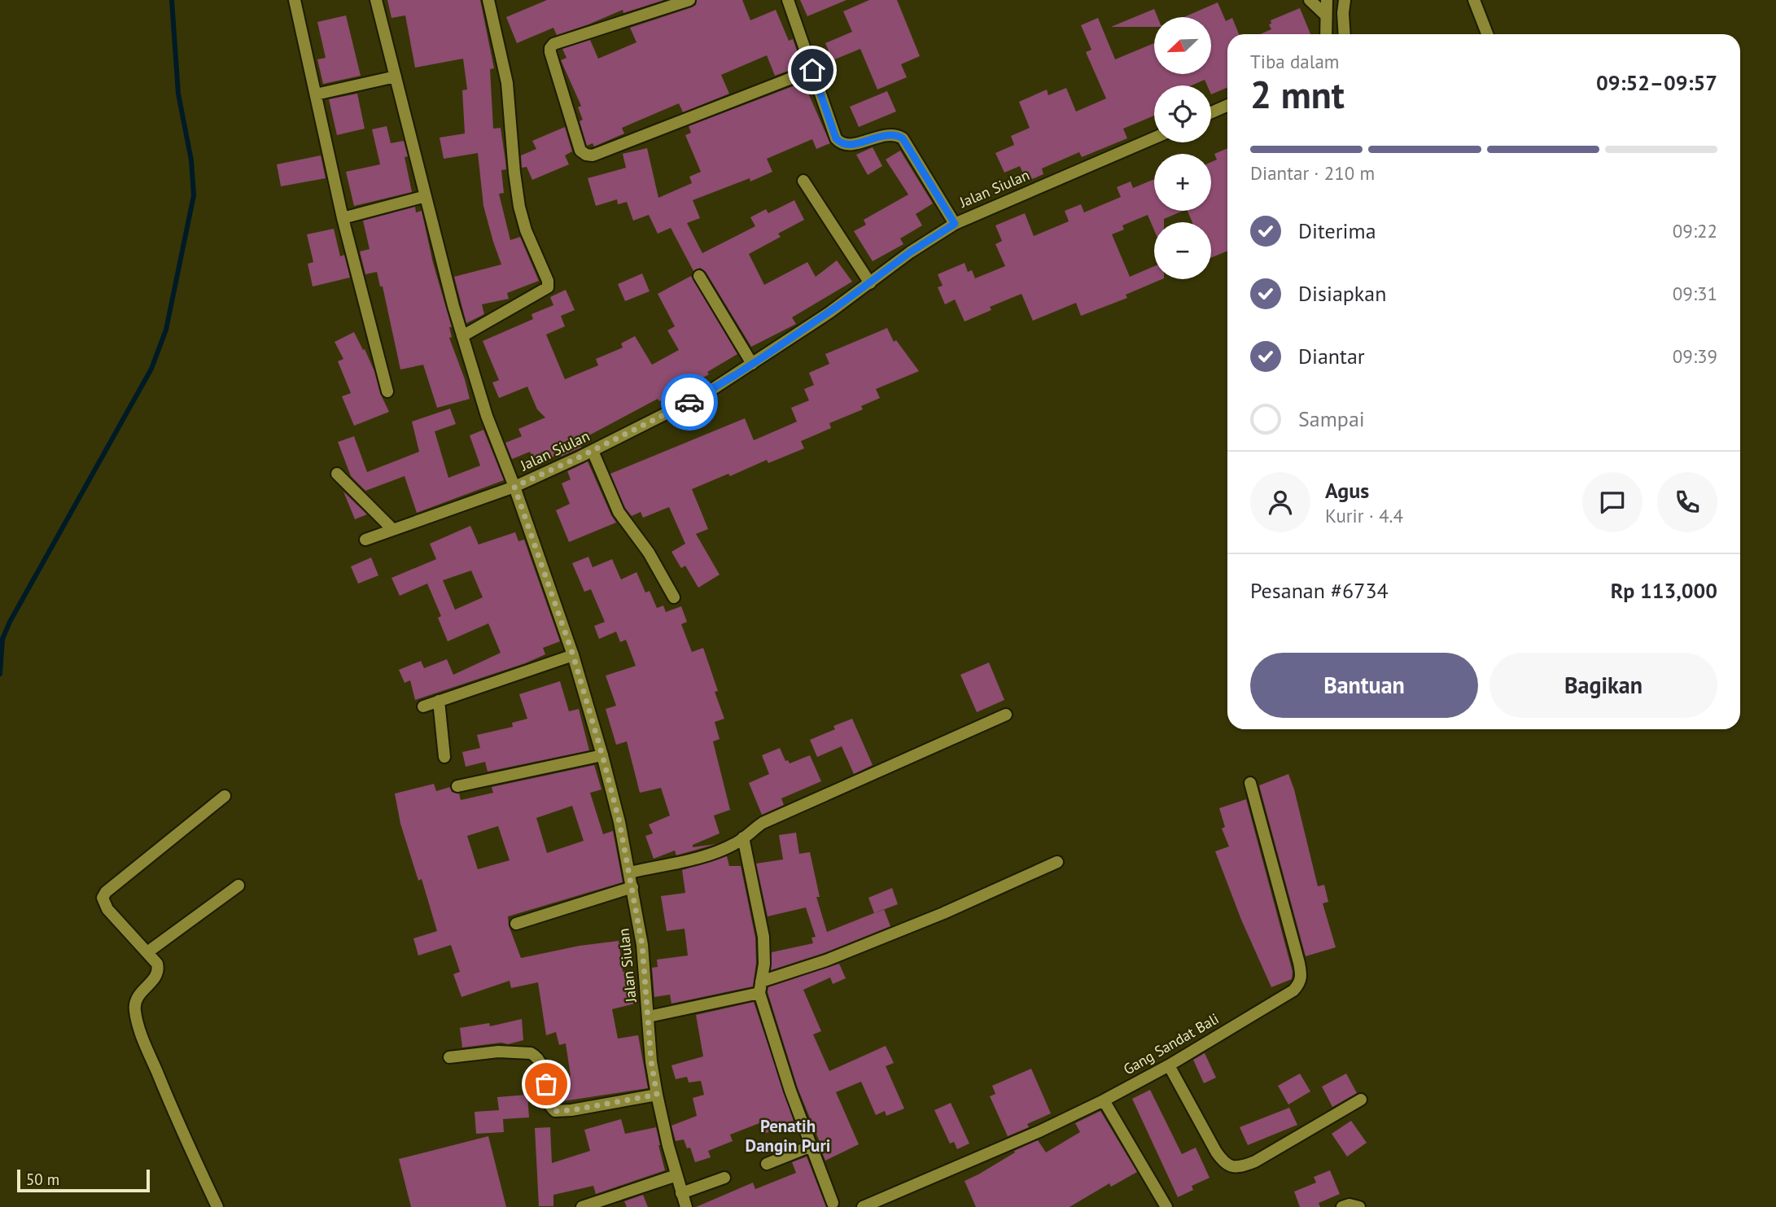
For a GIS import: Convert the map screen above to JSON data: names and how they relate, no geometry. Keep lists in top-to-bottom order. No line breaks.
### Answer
{"streets":{"street":["Jalan Siulan","Gang Sandat Bali"]},"districts":["Penatih Dangin Puri"],"scale_bar":"50 m","north":"bottom left","page":{"map_buttons":["+","−"],"heading":["2 mnt","Tiba dalam","09:52–09:57"],"panel":["Agus","Kurir · 4.4","Pesanan #6734","Rp 113,000"],"bar":"Diantar · 210 m","list":[["Diterima","09:22"],["Disiapkan","09:31"],["Diantar","09:39"],"Sampai"],"buttons":["Bantuan","Bagikan"],"scale":"50 m"}}
